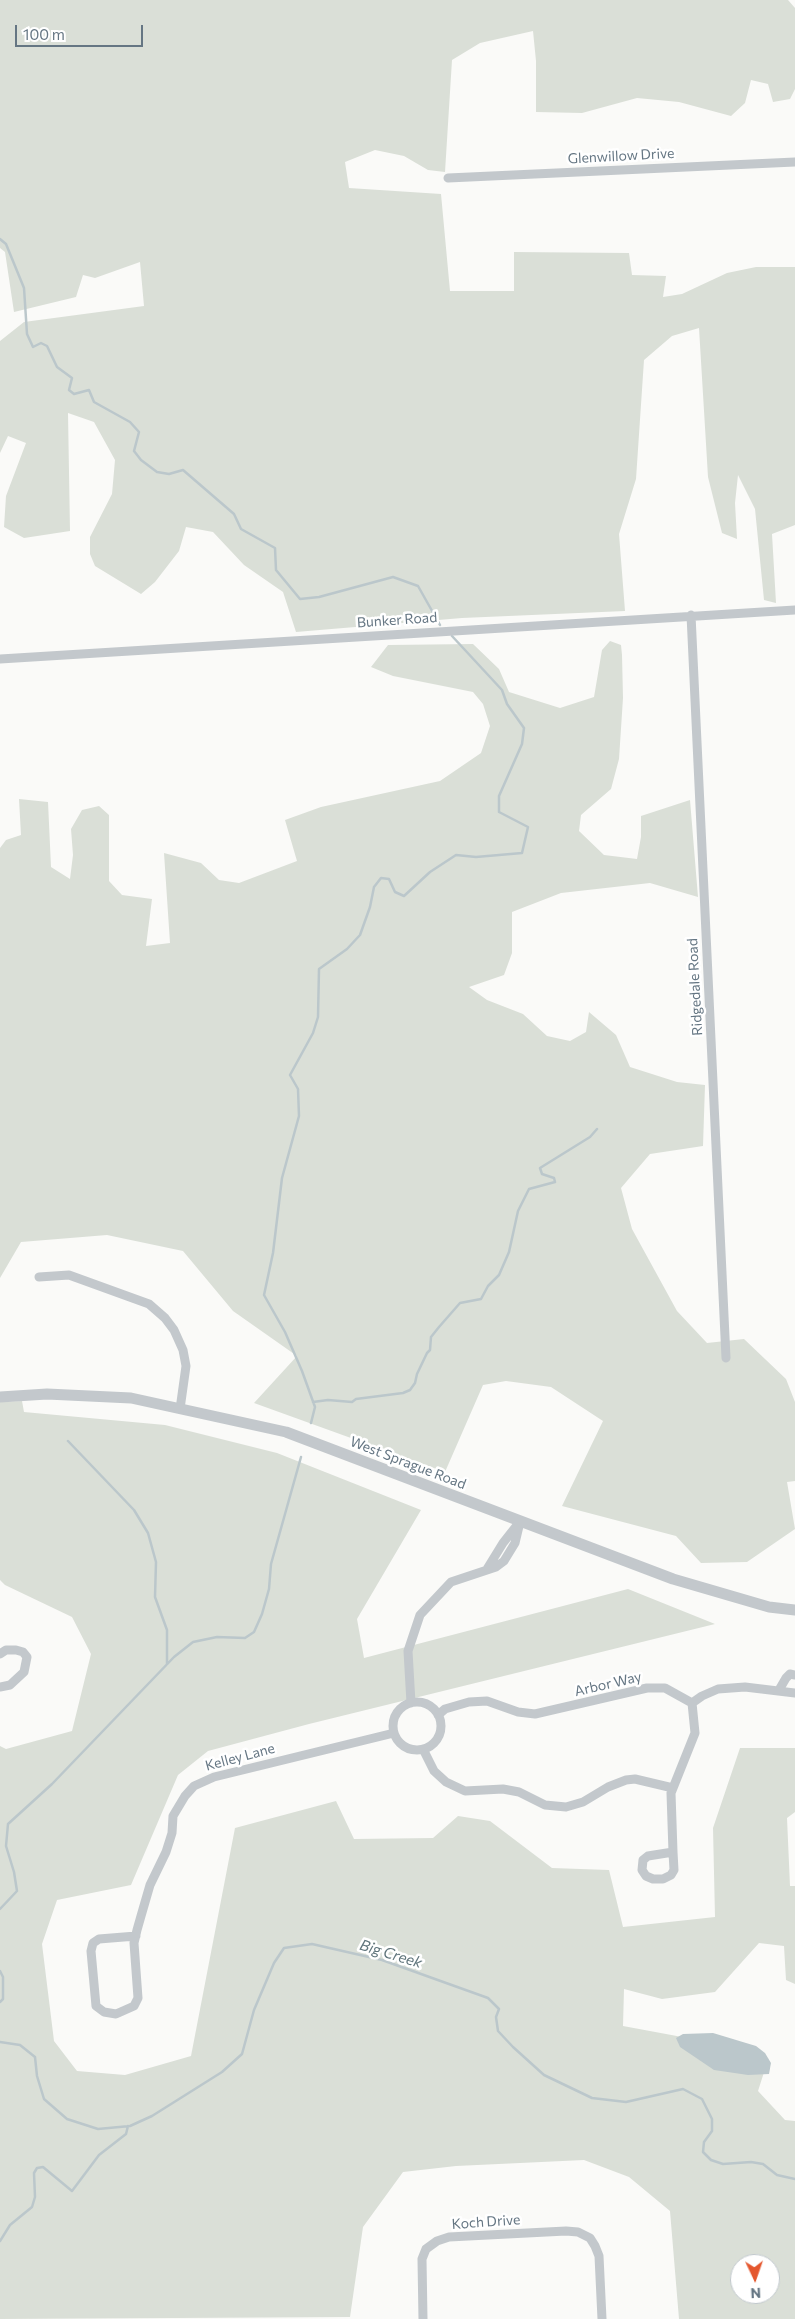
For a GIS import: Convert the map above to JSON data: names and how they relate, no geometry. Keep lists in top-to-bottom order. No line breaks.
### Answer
{"streets":{"street":["Glenwillow Drive","Bunker Road","Ridgedale Road","West Sprague Road","Arbor Way","Kelley Lane","Koch Drive"]},"crossings":[["Bunker Road","Ridgedale Road"],["Arbor Way","Kelley Lane"]],"water":["Big Creek"],"scale_bar":"100 m","north":"bottom"}
